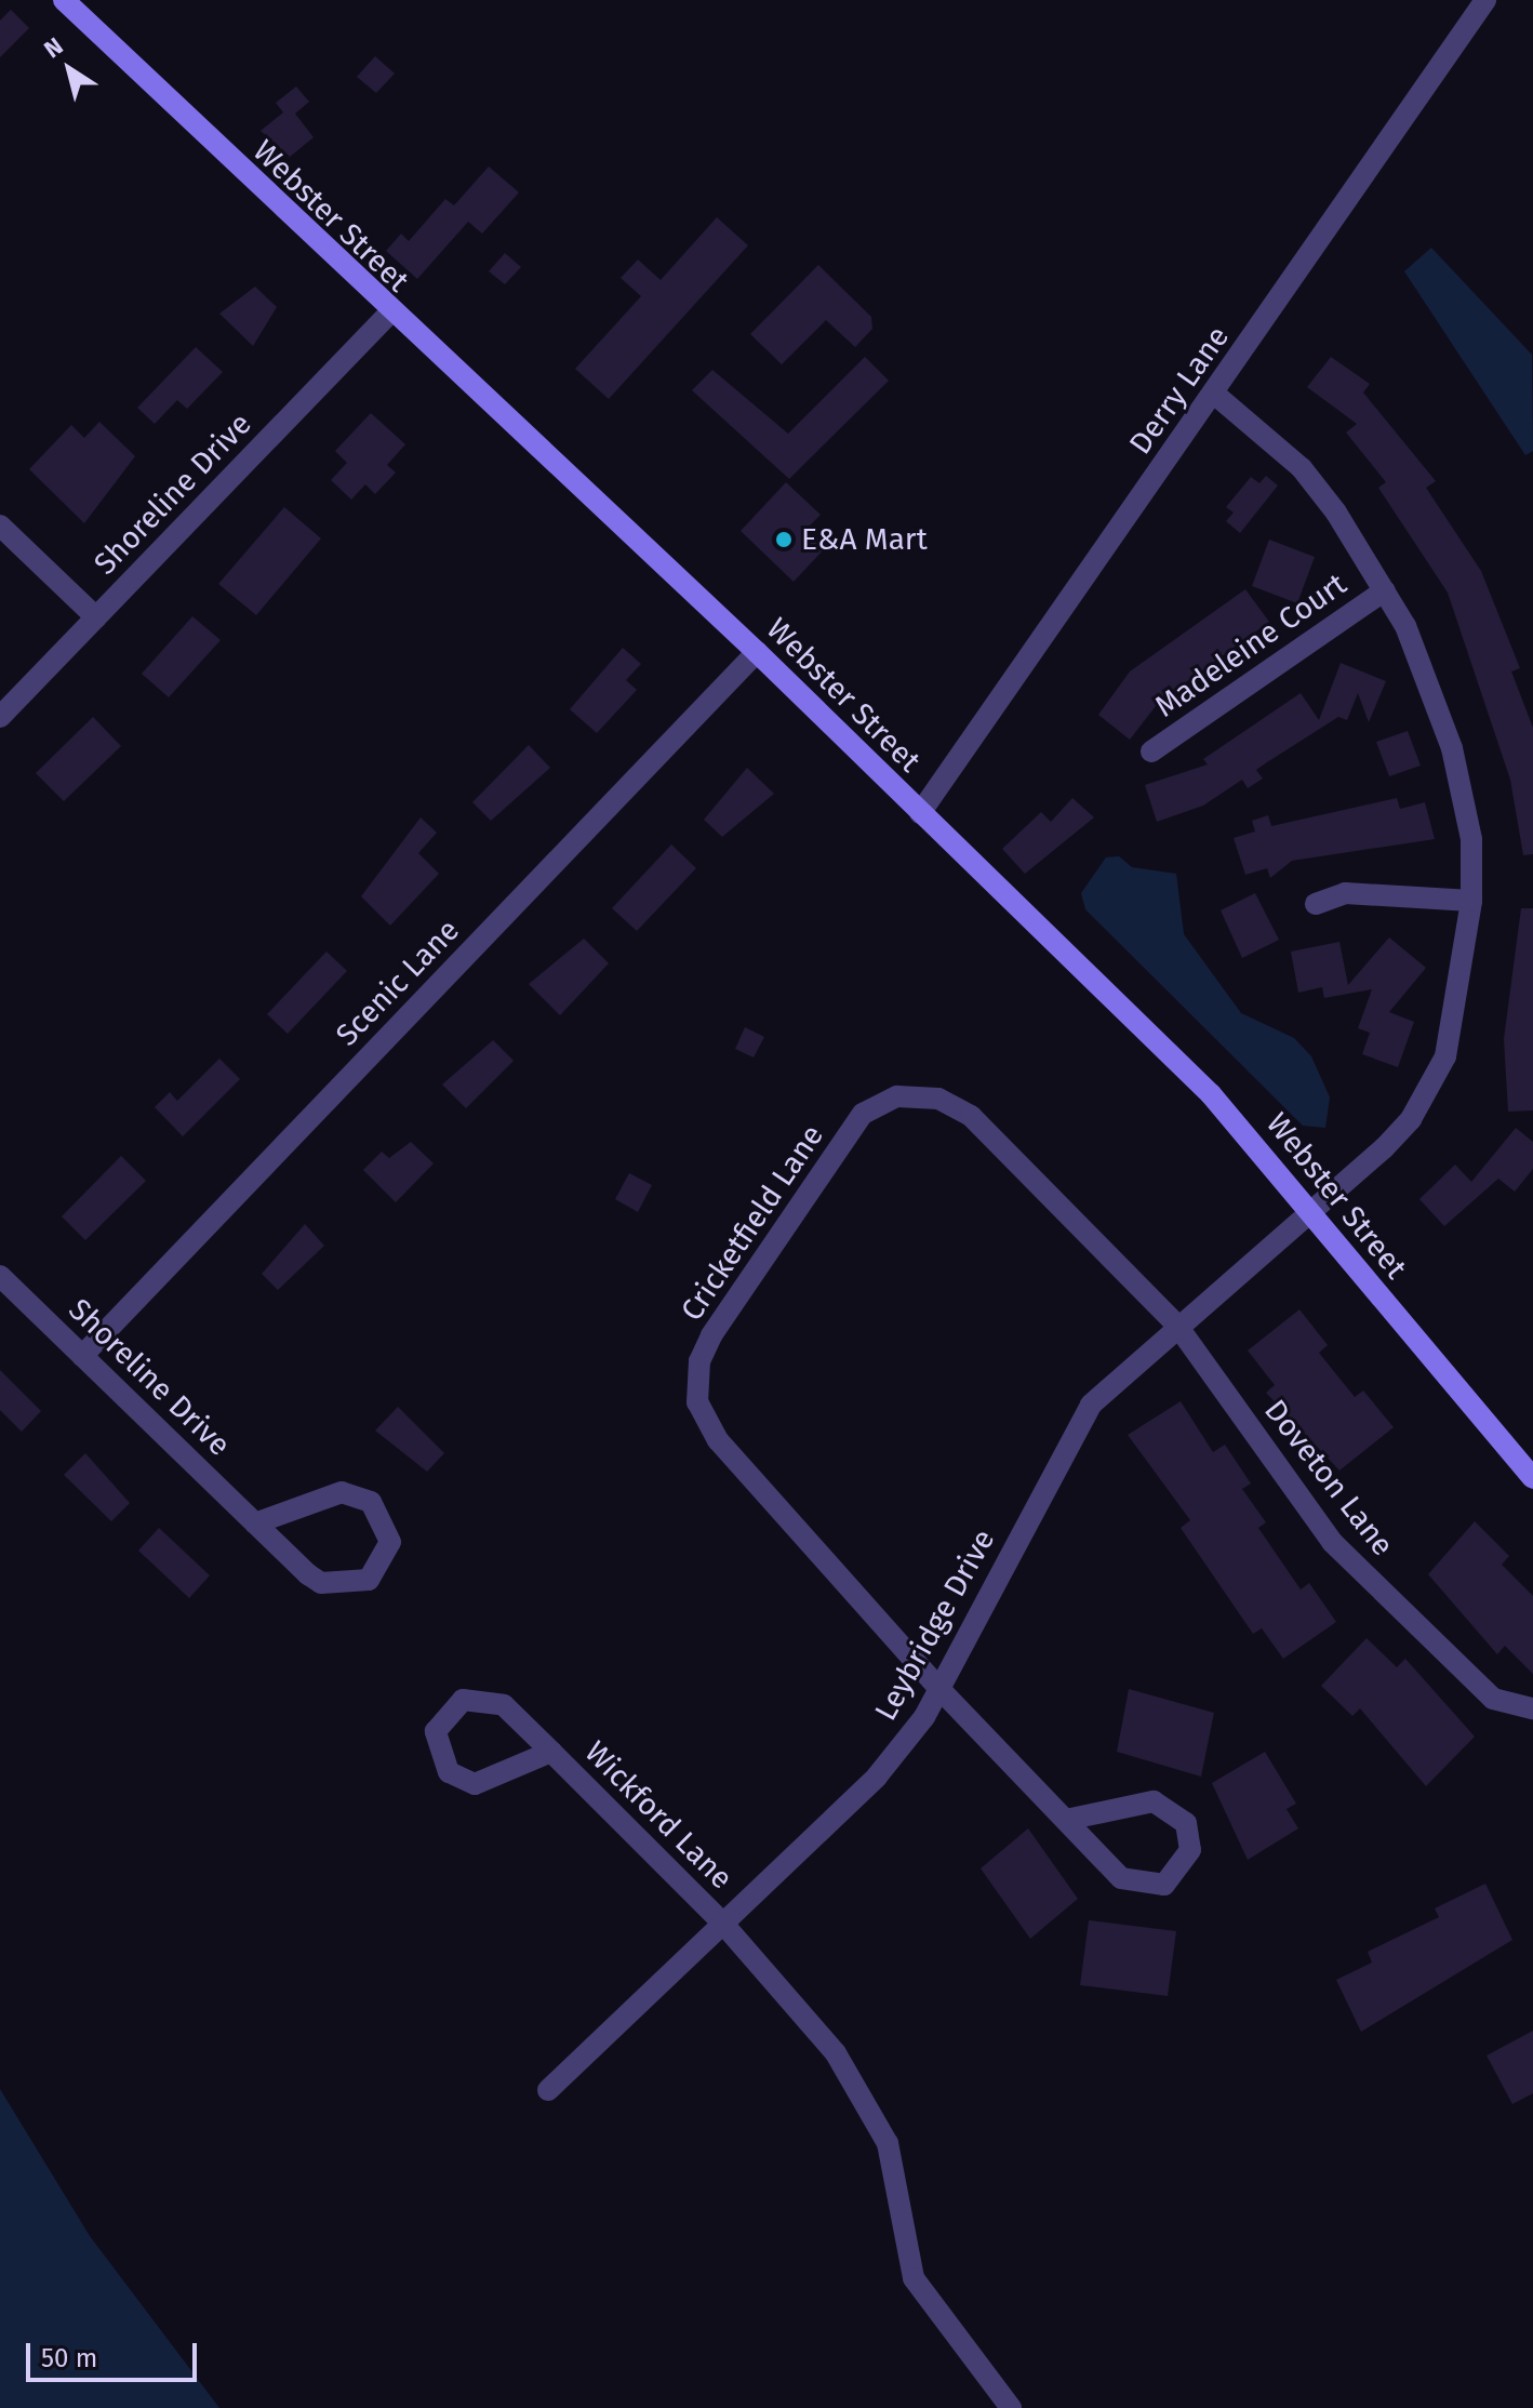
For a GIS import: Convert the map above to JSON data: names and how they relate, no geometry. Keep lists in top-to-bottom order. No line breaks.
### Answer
{"streets":{"main road":["Webster Street"],"street":["Derry Lane","Shoreline Drive","Madeleine Court","Scenic Lane","Cricketfield Lane","Doveton Lane","Leybridge Drive","Wickford Lane"]},"crossings":[["Webster Street","Derry Lane"],["Webster Street","Shoreline Drive"],["Webster Street","Scenic Lane"],["Webster Street","Leybridge Drive"],["Derry Lane","Leybridge Drive"],["Shoreline Drive","Scenic Lane"],["Madeleine Court","Leybridge Drive"],["Cricketfield Lane","Doveton Lane"],["Cricketfield Lane","Leybridge Drive"],["Doveton Lane","Leybridge Drive"],["Leybridge Drive","Wickford Lane"]],"places":["E&A Mart"],"scale_bar":"50 m","north":"top left"}
